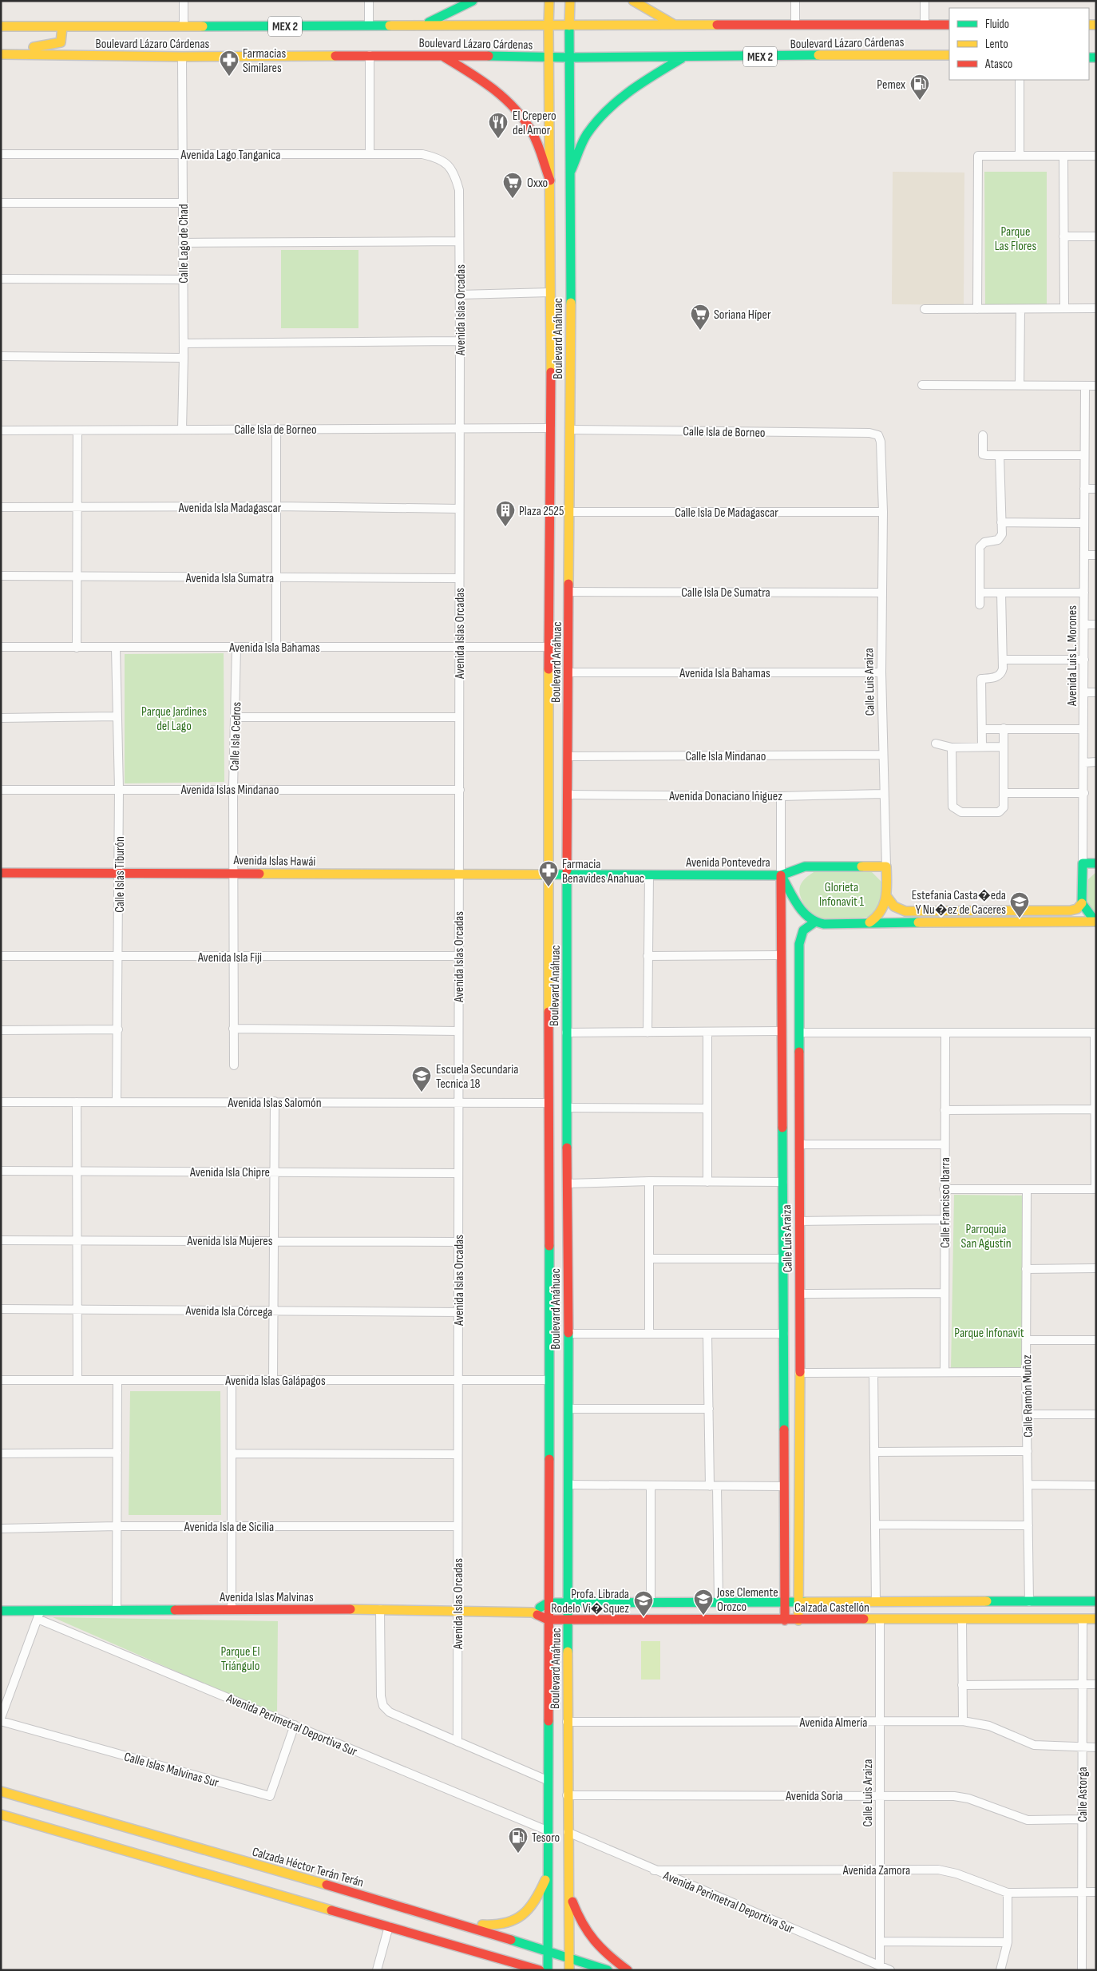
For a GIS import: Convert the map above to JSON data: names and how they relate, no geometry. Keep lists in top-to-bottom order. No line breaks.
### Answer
{"streets":{"main road":["MEX 2","Boulevard Lázaro Cárdenas","Boulevard Anáhuac","Avenida Luis L. Morones","Calle Luis Araiza","Avenida Islas Hawái","Avenida Pontevedra","Avenida Islas Malvinas","Calzada Castellón","Calzada Héctor Terán Terán"],"street":["Avenida Lago Tanganica","Calle Lago de Chad","Avenida Islas Orcadas","Calle Isla de Borneo","Avenida Isla Madagascar","Calle Isla De Madagascar","Avenida Isla Sumatra","Calle Isla De Sumatra","Avenida Isla Bahamas","Calle Isla Cedros","Calle Isla Mindanao","Avenida Islas Mindanao","Avenida Donaciano Iñiguez","Calle Islas Tiburón","Avenida Isla Fiji","Avenida Islas Salomón","Avenida Isla Chipre","Calle Francisco Ibarra","Avenida Isla Mujeres","Avenida Isla Córcega","Avenida Islas Galápagos","Calle Ramón Muñoz","Avenida Isla de Sicilia","Avenida Almería","Avenida Perimetral Deportiva Sur","Calle Islas Malvinas Sur","Calle Astorga","Avenida Soria","Avenida Zamora"]},"crossings":[["Boulevard Lázaro Cárdenas","Calle Lago de Chad"],["Boulevard Lázaro Cárdenas","Boulevard Anáhuac"],["Avenida Lago Tanganica","Calle Lago de Chad"],["Avenida Lago Tanganica","Avenida Islas Orcadas"],["Calle Lago de Chad","Calle Isla de Borneo"],["Avenida Islas Orcadas","Calle Isla de Borneo"],["Avenida Islas Orcadas","Avenida Isla Madagascar"],["Avenida Islas Orcadas","Avenida Isla Sumatra"],["Avenida Islas Orcadas","Avenida Isla Bahamas"],["Avenida Islas Orcadas","Avenida Islas Mindanao"],["Avenida Islas Orcadas","Avenida Islas Hawái"],["Avenida Islas Orcadas","Avenida Isla Fiji"],["Avenida Islas Orcadas","Avenida Islas Salomón"],["Avenida Islas Orcadas","Avenida Isla Chipre"],["Avenida Islas Orcadas","Avenida Isla Mujeres"],["Avenida Islas Orcadas","Avenida Isla Córcega"],["Avenida Islas Orcadas","Avenida Islas Galápagos"],["Avenida Islas Orcadas","Avenida Isla de Sicilia"],["Avenida Islas Orcadas","Avenida Islas Malvinas"],["Boulevard Anáhuac","Calle Isla de Borneo"],["Boulevard Anáhuac","Calle Isla De Madagascar"],["Boulevard Anáhuac","Calle Isla De Sumatra"],["Boulevard Anáhuac","Avenida Isla Bahamas"],["Boulevard Anáhuac","Calle Isla Mindanao"],["Boulevard Anáhuac","Avenida Donaciano Iñiguez"],["Boulevard Anáhuac","Avenida Islas Hawái"],["Boulevard Anáhuac","Avenida Pontevedra"],["Boulevard Anáhuac","Avenida Islas Salomón"],["Boulevard Anáhuac","Avenida Islas Galápagos"],["Boulevard Anáhuac","Avenida Islas Malvinas"],["Boulevard Anáhuac","Calzada Castellón"],["Boulevard Anáhuac","Avenida Almería"],["Boulevard Anáhuac","Avenida Perimetral Deportiva Sur"],["Boulevard Anáhuac","Avenida Soria"],["Boulevard Anáhuac","Calzada Héctor Terán Terán"],["Calle Isla de Borneo","Calle Luis Araiza"],["Calle Isla De Madagascar","Calle Luis Araiza"],["Calle Isla De Sumatra","Calle Luis Araiza"],["Avenida Isla Bahamas","Calle Luis Araiza"],["Avenida Isla Bahamas","Calle Isla Cedros"],["Avenida Isla Bahamas","Calle Islas Tiburón"],["Calle Luis Araiza","Calle Isla Mindanao"],["Calle Luis Araiza","Avenida Donaciano Iñiguez"],["Calle Luis Araiza","Avenida Pontevedra"],["Calle Luis Araiza","Calzada Castellón"],["Calle Luis Araiza","Avenida Almería"],["Calle Luis Araiza","Avenida Perimetral Deportiva Sur"],["Calle Luis Araiza","Avenida Soria"],["Calle Luis Araiza","Avenida Zamora"],["Calle Isla Cedros","Avenida Islas Mindanao"],["Calle Isla Cedros","Avenida Islas Hawái"],["Calle Isla Cedros","Avenida Isla Fiji"],["Avenida Islas Mindanao","Calle Islas Tiburón"],["Avenida Islas Hawái","Avenida Pontevedra"],["Avenida Islas Hawái","Calle Islas Tiburón"],["Calle Islas Tiburón","Avenida Isla Fiji"],["Calle Islas Tiburón","Avenida Islas Salomón"],["Calle Ramón Muñoz","Calzada Castellón"],["Avenida Islas Malvinas","Calzada Castellón"],["Avenida Islas Malvinas","Avenida Perimetral Deportiva Sur"],["Calzada Castellón","Calle Astorga"],["Avenida Almería","Calle Astorga"],["Avenida Perimetral Deportiva Sur","Calle Islas Malvinas Sur"],["Avenida Perimetral Deportiva Sur","Avenida Zamora"],["Calle Astorga","Avenida Soria"],["Calle Astorga","Avenida Zamora"]],"parks":["Parque Las Flores","Parque Jardines del Lago","Glorieta Infonavit 1","Parroquia San Agustin","Parque Infonavit","Parque El Triángulo"],"places":{"pharmacy":["Farmacias Similares","Farmacia Benavides Anahuac"],"fuel station":["Pemex","Tesoro"],"restaurant":["El Crepero del Amor"],"supermarket":["Oxxo","Soriana Híper"],"building":["Plaza 2525"],"school or university":["Estefania Casta�eda Y Nu�ez de Caceres","Escuela Secundaria Tecnica 18","Jose Clemente Orozco","Profa. Librada Rodelo Vi�Squez"]},"legend":["Fluido","Lento","Atasco"]}
